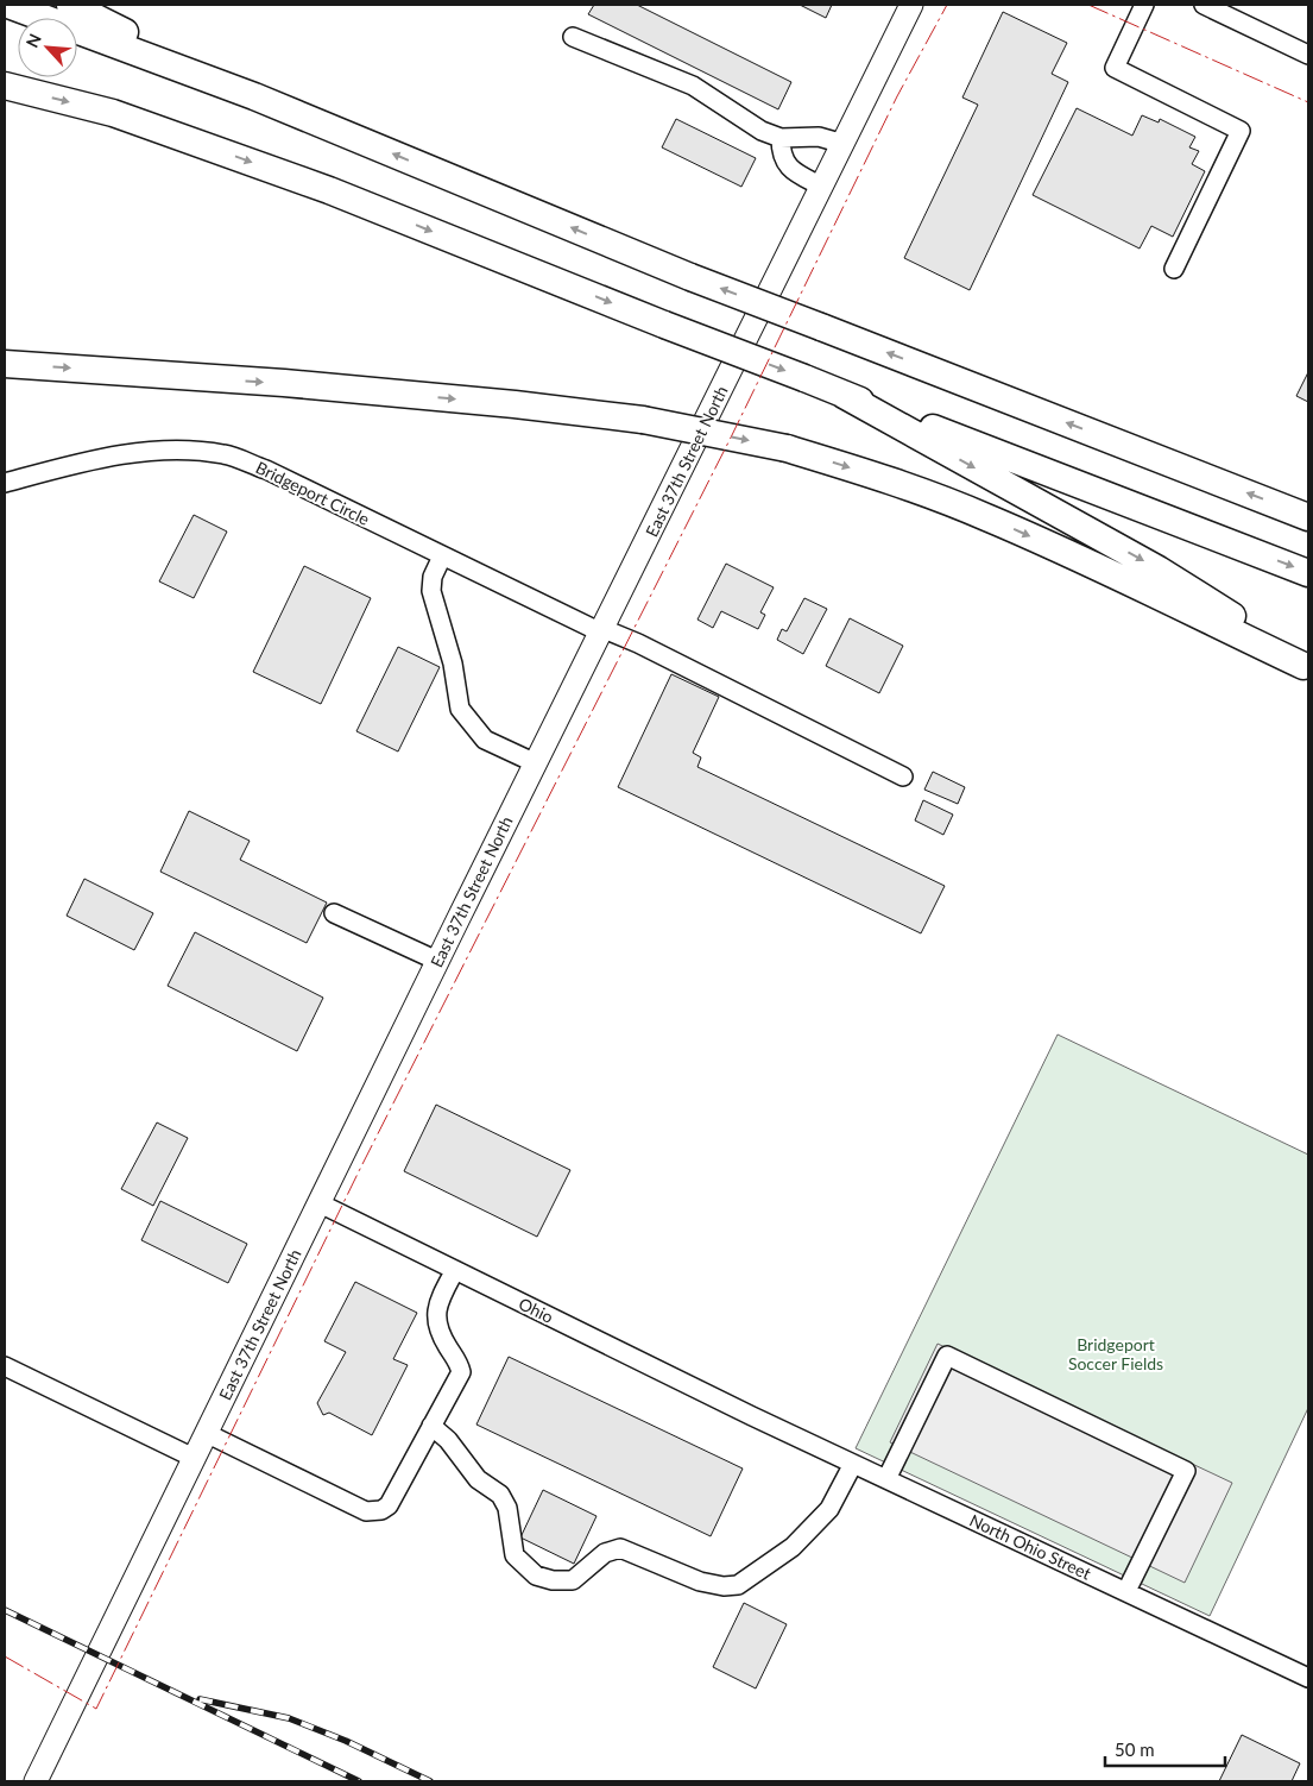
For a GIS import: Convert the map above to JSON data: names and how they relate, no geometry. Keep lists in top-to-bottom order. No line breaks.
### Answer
{"streets":{"main road":["East 37th Street North"],"street":["Bridgeport Circle","Ohio","North Ohio Street"]},"crossings":[["East 37th Street North","Bridgeport Circle"],["East 37th Street North","Ohio"],["Ohio","North Ohio Street"]],"parks":["Bridgeport Soccer Fields"],"scale_bar":"50 m","north":"top left"}
